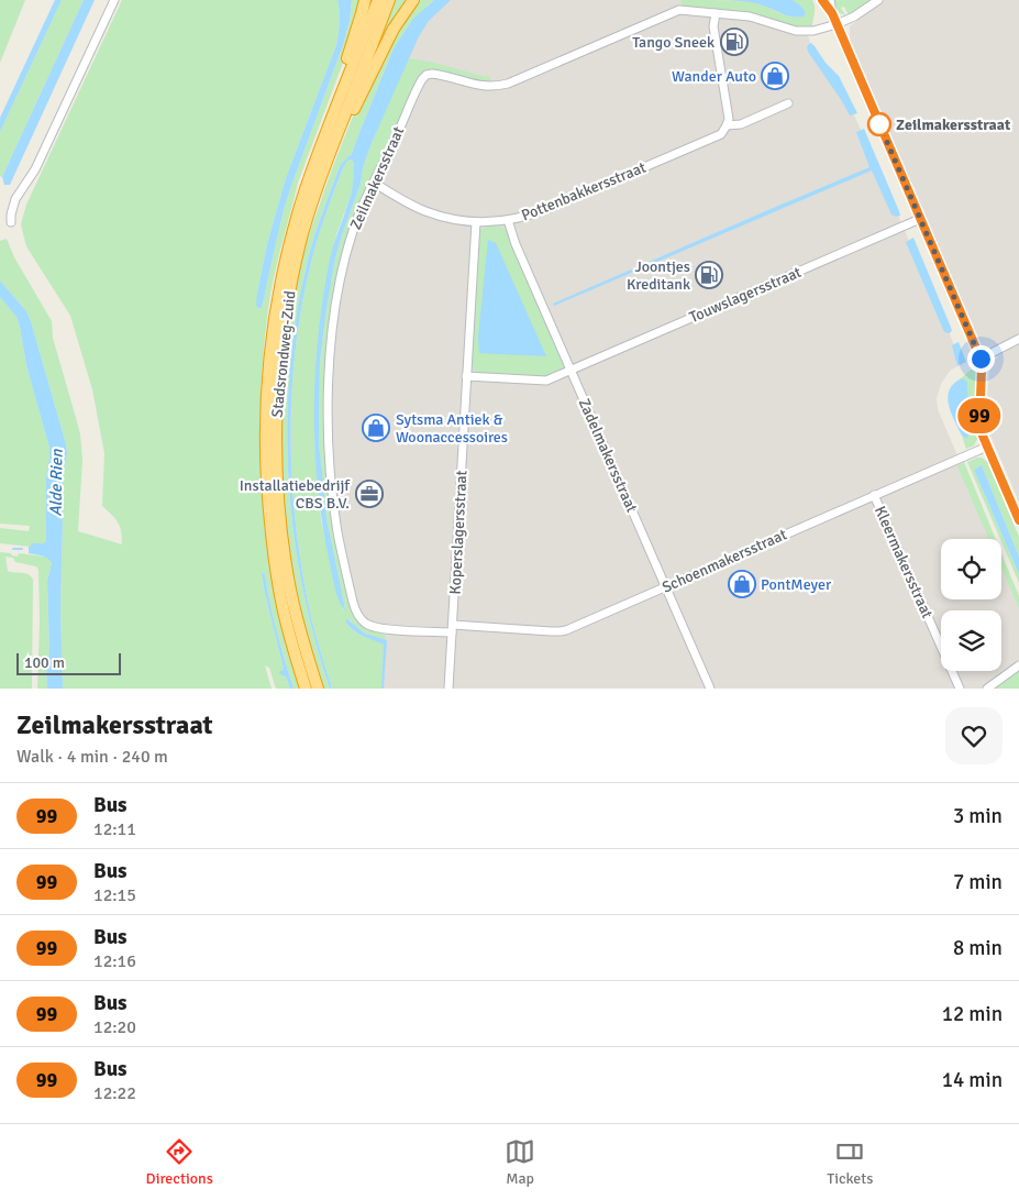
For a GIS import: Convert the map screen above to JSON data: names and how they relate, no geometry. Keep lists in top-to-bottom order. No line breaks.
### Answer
{"streets":{"highway":["Stadsrondweg-Zuid"],"street":["Zeilmakersstraat","Pottenbakkersstraat","Touwslagersstraat","Zadelmakersstraat","Koperslagersstraat","Schoenmakersstraat","Kleermakersstraat"]},"crossings":[["Zeilmakersstraat","Pottenbakkersstraat"],["Zeilmakersstraat","Koperslagersstraat"],["Zeilmakersstraat","Schoenmakersstraat"],["Pottenbakkersstraat","Zadelmakersstraat"],["Pottenbakkersstraat","Koperslagersstraat"],["Touwslagersstraat","Zadelmakersstraat"],["Zadelmakersstraat","Schoenmakersstraat"],["Koperslagersstraat","Schoenmakersstraat"],["Schoenmakersstraat","Kleermakersstraat"]],"water":["Alde Rien"],"places":{"fuel station":["Tango Sneek","Joontjes Kreditank"],"shop":["Wander Auto","Sytsma Antiek & Woonaccessoires","PontMeyer"],"other":["Zeilmakersstraat"],"office":["Installatiebedrijf CBS B.V."]},"lines":["bus line 99"],"scale_bar":"100 m","page":{"on_map":"99","scale":"100 m","heading":["Zeilmakersstraat","Walk · 4 min · 240 m"],"list":[{"mark":"99","name":"Bus","note":"12:11","value":"3 min"},{"mark":"99","name":"Bus","note":"12:15","value":"7 min"},{"mark":"99","name":"Bus","note":"12:16","value":"8 min"},{"mark":"99","name":"Bus","note":"12:20","value":"12 min"},{"mark":"99","name":"Bus","note":"12:22","value":"14 min"}],"tabs":["Directions","Map","Tickets"]}}
